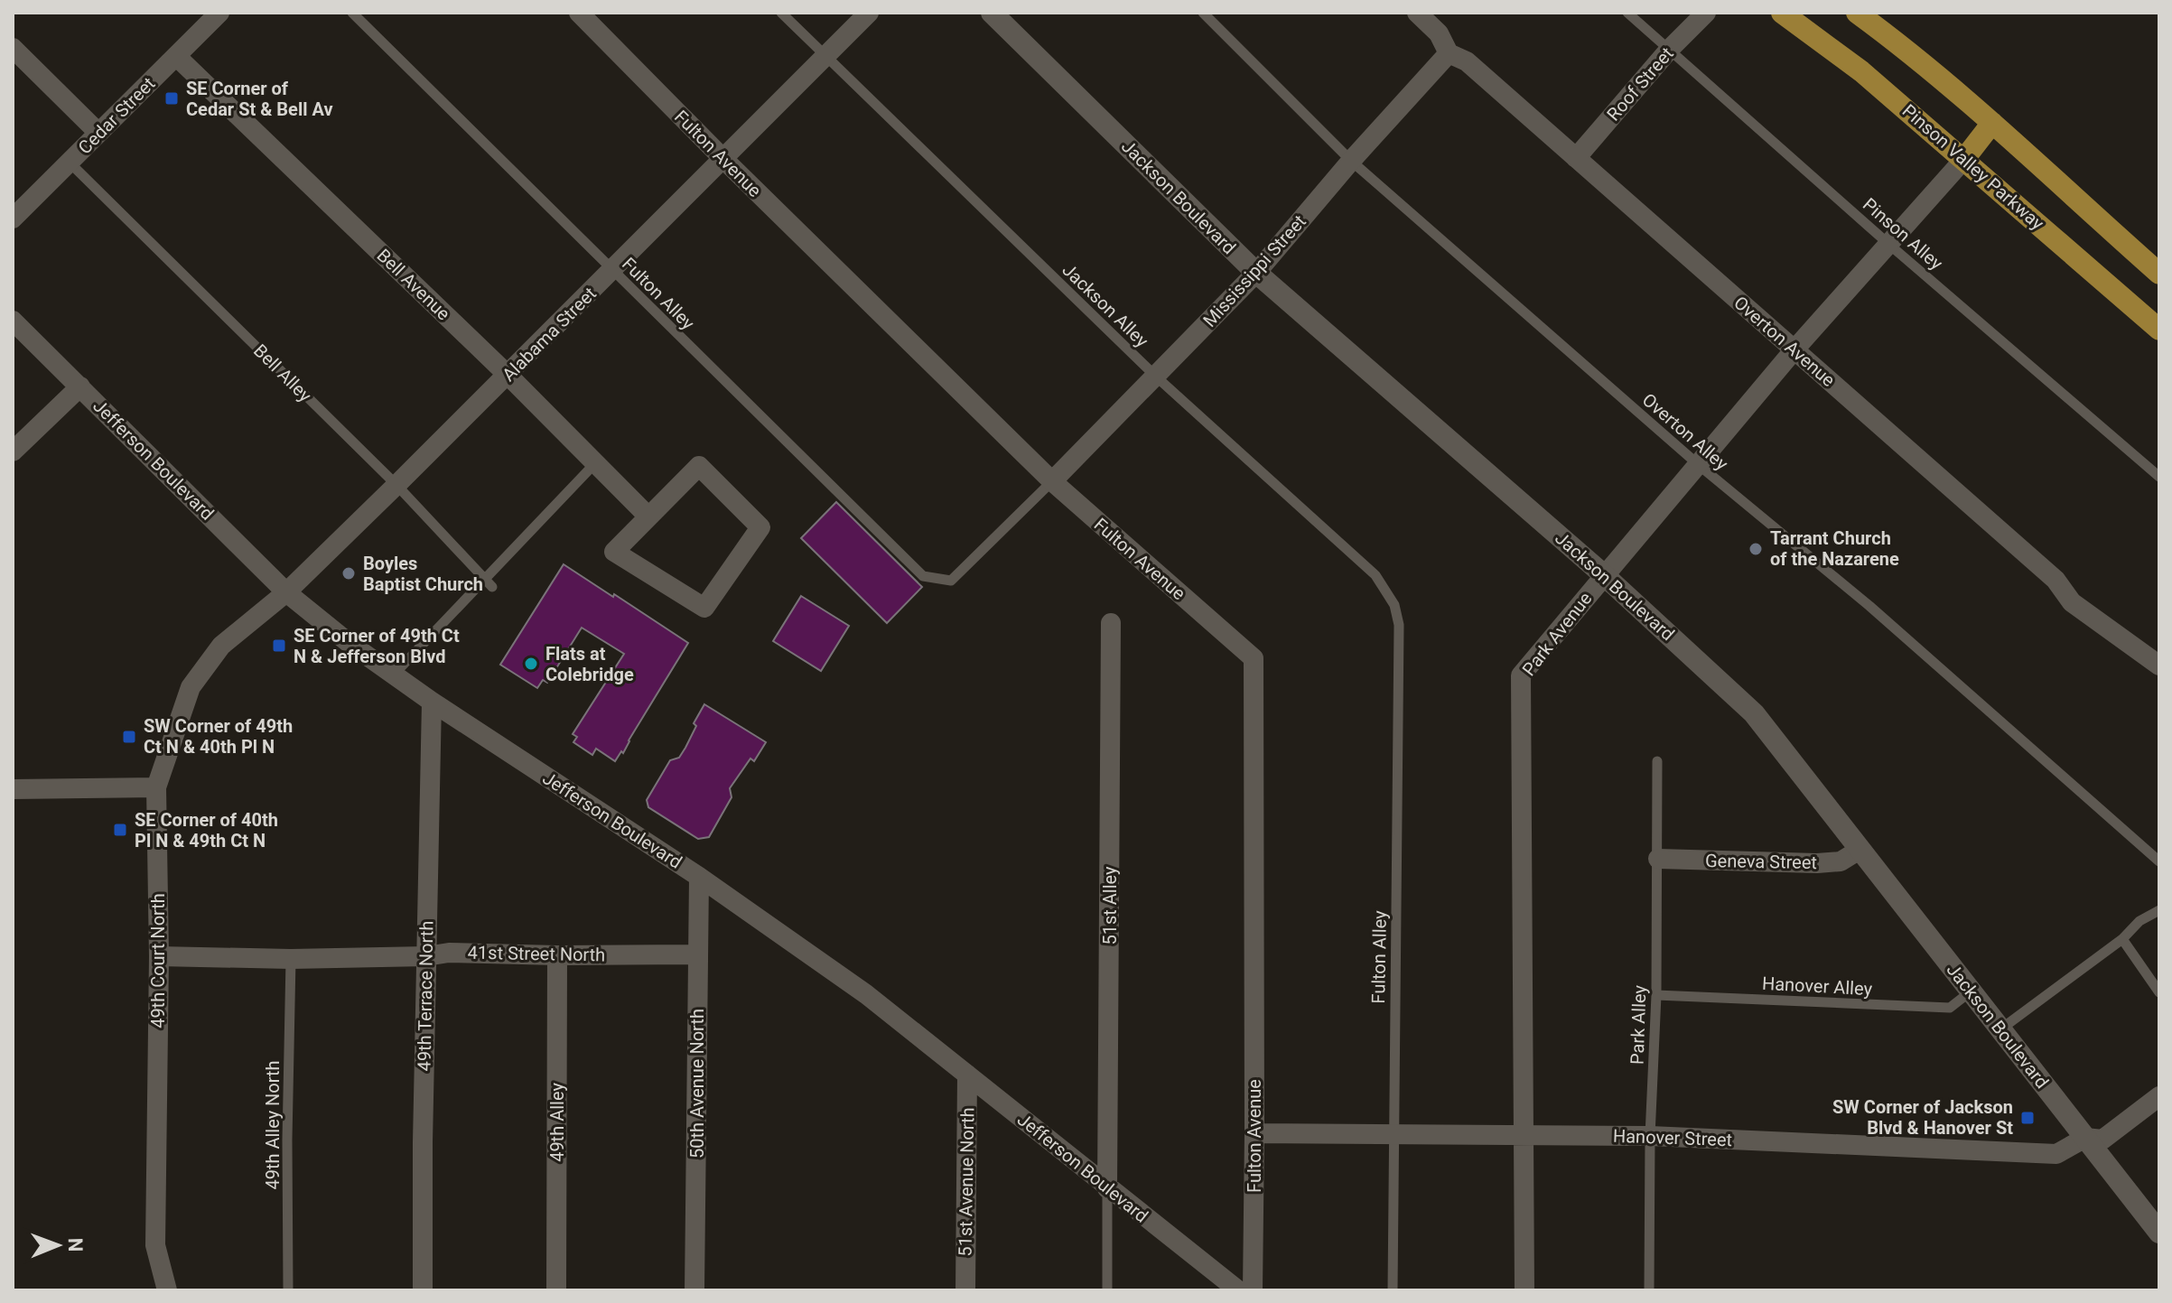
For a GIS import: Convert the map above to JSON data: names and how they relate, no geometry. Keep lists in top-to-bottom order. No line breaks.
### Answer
{"streets":{"main road":["Pinson Valley Parkway"],"street":["Roof Street","Cedar Street","Fulton Avenue","Jackson Boulevard","Mississippi Street","Bell Avenue","Alabama Street","Overton Avenue","Jefferson Boulevard","Park Avenue","Geneva Street","51st Alley","41st Street North","49th Court North","49th Terrace North","50th Avenue North","49th Alley","Hanover Street","51st Avenue North"],"lane":["Pinson Alley","Fulton Alley","Jackson Alley","Bell Alley","Overton Alley","Hanover Alley","Park Alley","49th Alley North"]},"crossings":[["Roof Street","Pinson Alley"],["Roof Street","Overton Avenue"],["Cedar Street","Bell Avenue"],["Cedar Street","Bell Alley"],["Fulton Avenue","Mississippi Street"],["Fulton Avenue","Fulton Alley"],["Fulton Avenue","Alabama Street"],["Fulton Avenue","Hanover Street"],["Pinson Valley Parkway","Park Avenue"],["Jackson Boulevard","Mississippi Street"],["Jackson Boulevard","Park Avenue"],["Jackson Boulevard","Geneva Street"],["Jackson Boulevard","Hanover Alley"],["Jackson Boulevard","Hanover Street"],["Pinson Alley","Park Avenue"],["Mississippi Street","Fulton Alley"],["Mississippi Street","Jackson Alley"],["Mississippi Street","Overton Avenue"],["Mississippi Street","Overton Alley"],["Bell Avenue","Alabama Street"],["Fulton Alley","Jackson Alley"],["Fulton Alley","Alabama Street"],["Fulton Alley","Hanover Street"],["Jackson Alley","Alabama Street"],["Alabama Street","Bell Alley"],["Alabama Street","Jefferson Boulevard"],["Alabama Street","49th Court North"],["Overton Avenue","Park Avenue"],["Overton Alley","Park Avenue"],["Jefferson Boulevard","51st Alley"],["Jefferson Boulevard","49th Terrace North"],["Jefferson Boulevard","50th Avenue North"],["Jefferson Boulevard","51st Avenue North"],["Park Avenue","Hanover Street"],["Geneva Street","Park Alley"],["41st Street North","49th Court North"],["41st Street North","49th Terrace North"],["41st Street North","50th Avenue North"],["41st Street North","49th Alley"],["41st Street North","49th Alley North"],["Hanover Alley","Park Alley"],["Park Alley","Hanover Street"]],"places":{"transit":["SE Corner of Cedar St & Bell Av","SE Corner of 49th Ct N & Jefferson Blvd","SW Corner of 49th Ct N & 40th Pl N","SE Corner of 40th Pl N & 49th Ct N","SW Corner of Jackson Blvd & Hanover St"],"other":["Tarrant Church of the Nazarene","Boyles Baptist Church","Flats at Colebridge"]},"north":"right"}
